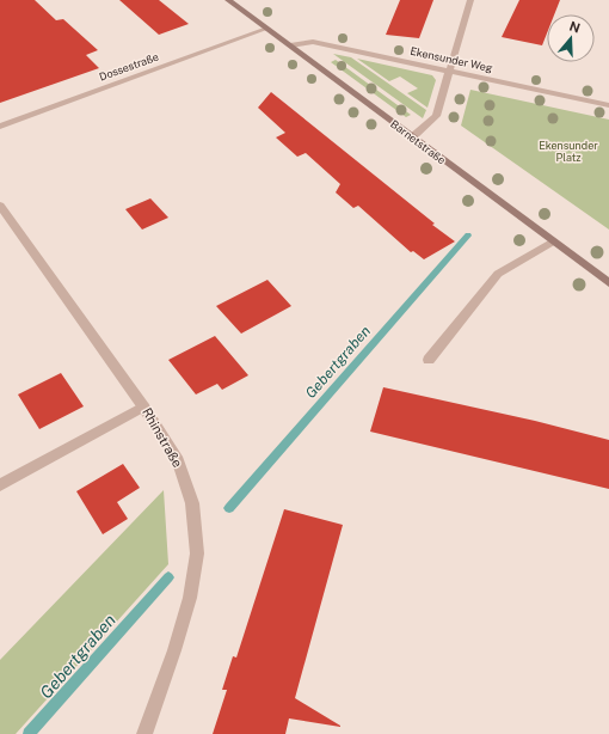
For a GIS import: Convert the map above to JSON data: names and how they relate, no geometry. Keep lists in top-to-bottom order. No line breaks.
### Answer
{"streets":{"street":["Ekensunder Weg","Dossestraße","Barnetstraße","Rhinstraße"]},"crossings":[["Ekensunder Weg","Barnetstraße"],["Dossestraße","Barnetstraße"]],"water":["Gebertgraben"],"parks":["Ekensunder Platz"],"north":"top"}
